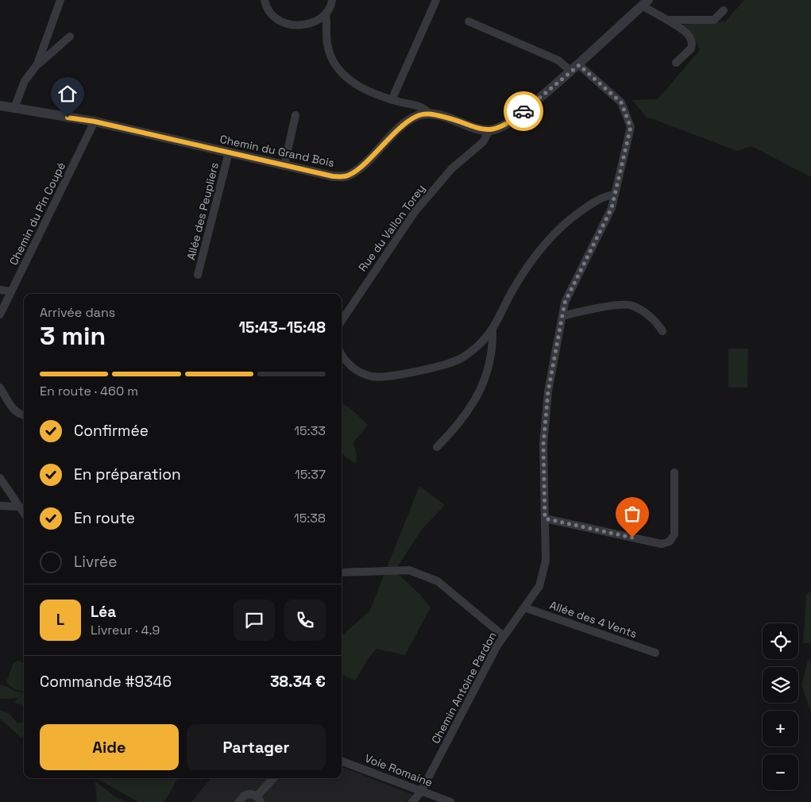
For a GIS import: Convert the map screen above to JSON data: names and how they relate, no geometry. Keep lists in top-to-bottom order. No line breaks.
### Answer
{"streets":{"street":["Chemin du Grand Bois","Allée des Peupliers","Chemin du Pin Coupé","Rue du Vallon Torey","Allée des 4 Vents","Chemin Antoine Pardon","Voie Romaine"]},"crossings":[["Chemin du Grand Bois","Allée des Peupliers"],["Chemin du Grand Bois","Chemin du Pin Coupé"],["Allée des 4 Vents","Chemin Antoine Pardon"],["Chemin Antoine Pardon","Voie Romaine"]],"page":{"heading":["3 min","Arrivée dans","15:43–15:48"],"panel":["Léa","Livreur · 4.9","Commande #9346","38.34 €"],"bar":"En route · 460 m","list":[["Confirmée","15:33"],["En préparation","15:37"],["En route","15:38"],"Livrée"],"round":"L","map_buttons":["+","−"],"buttons":["Aide","Partager"]}}
